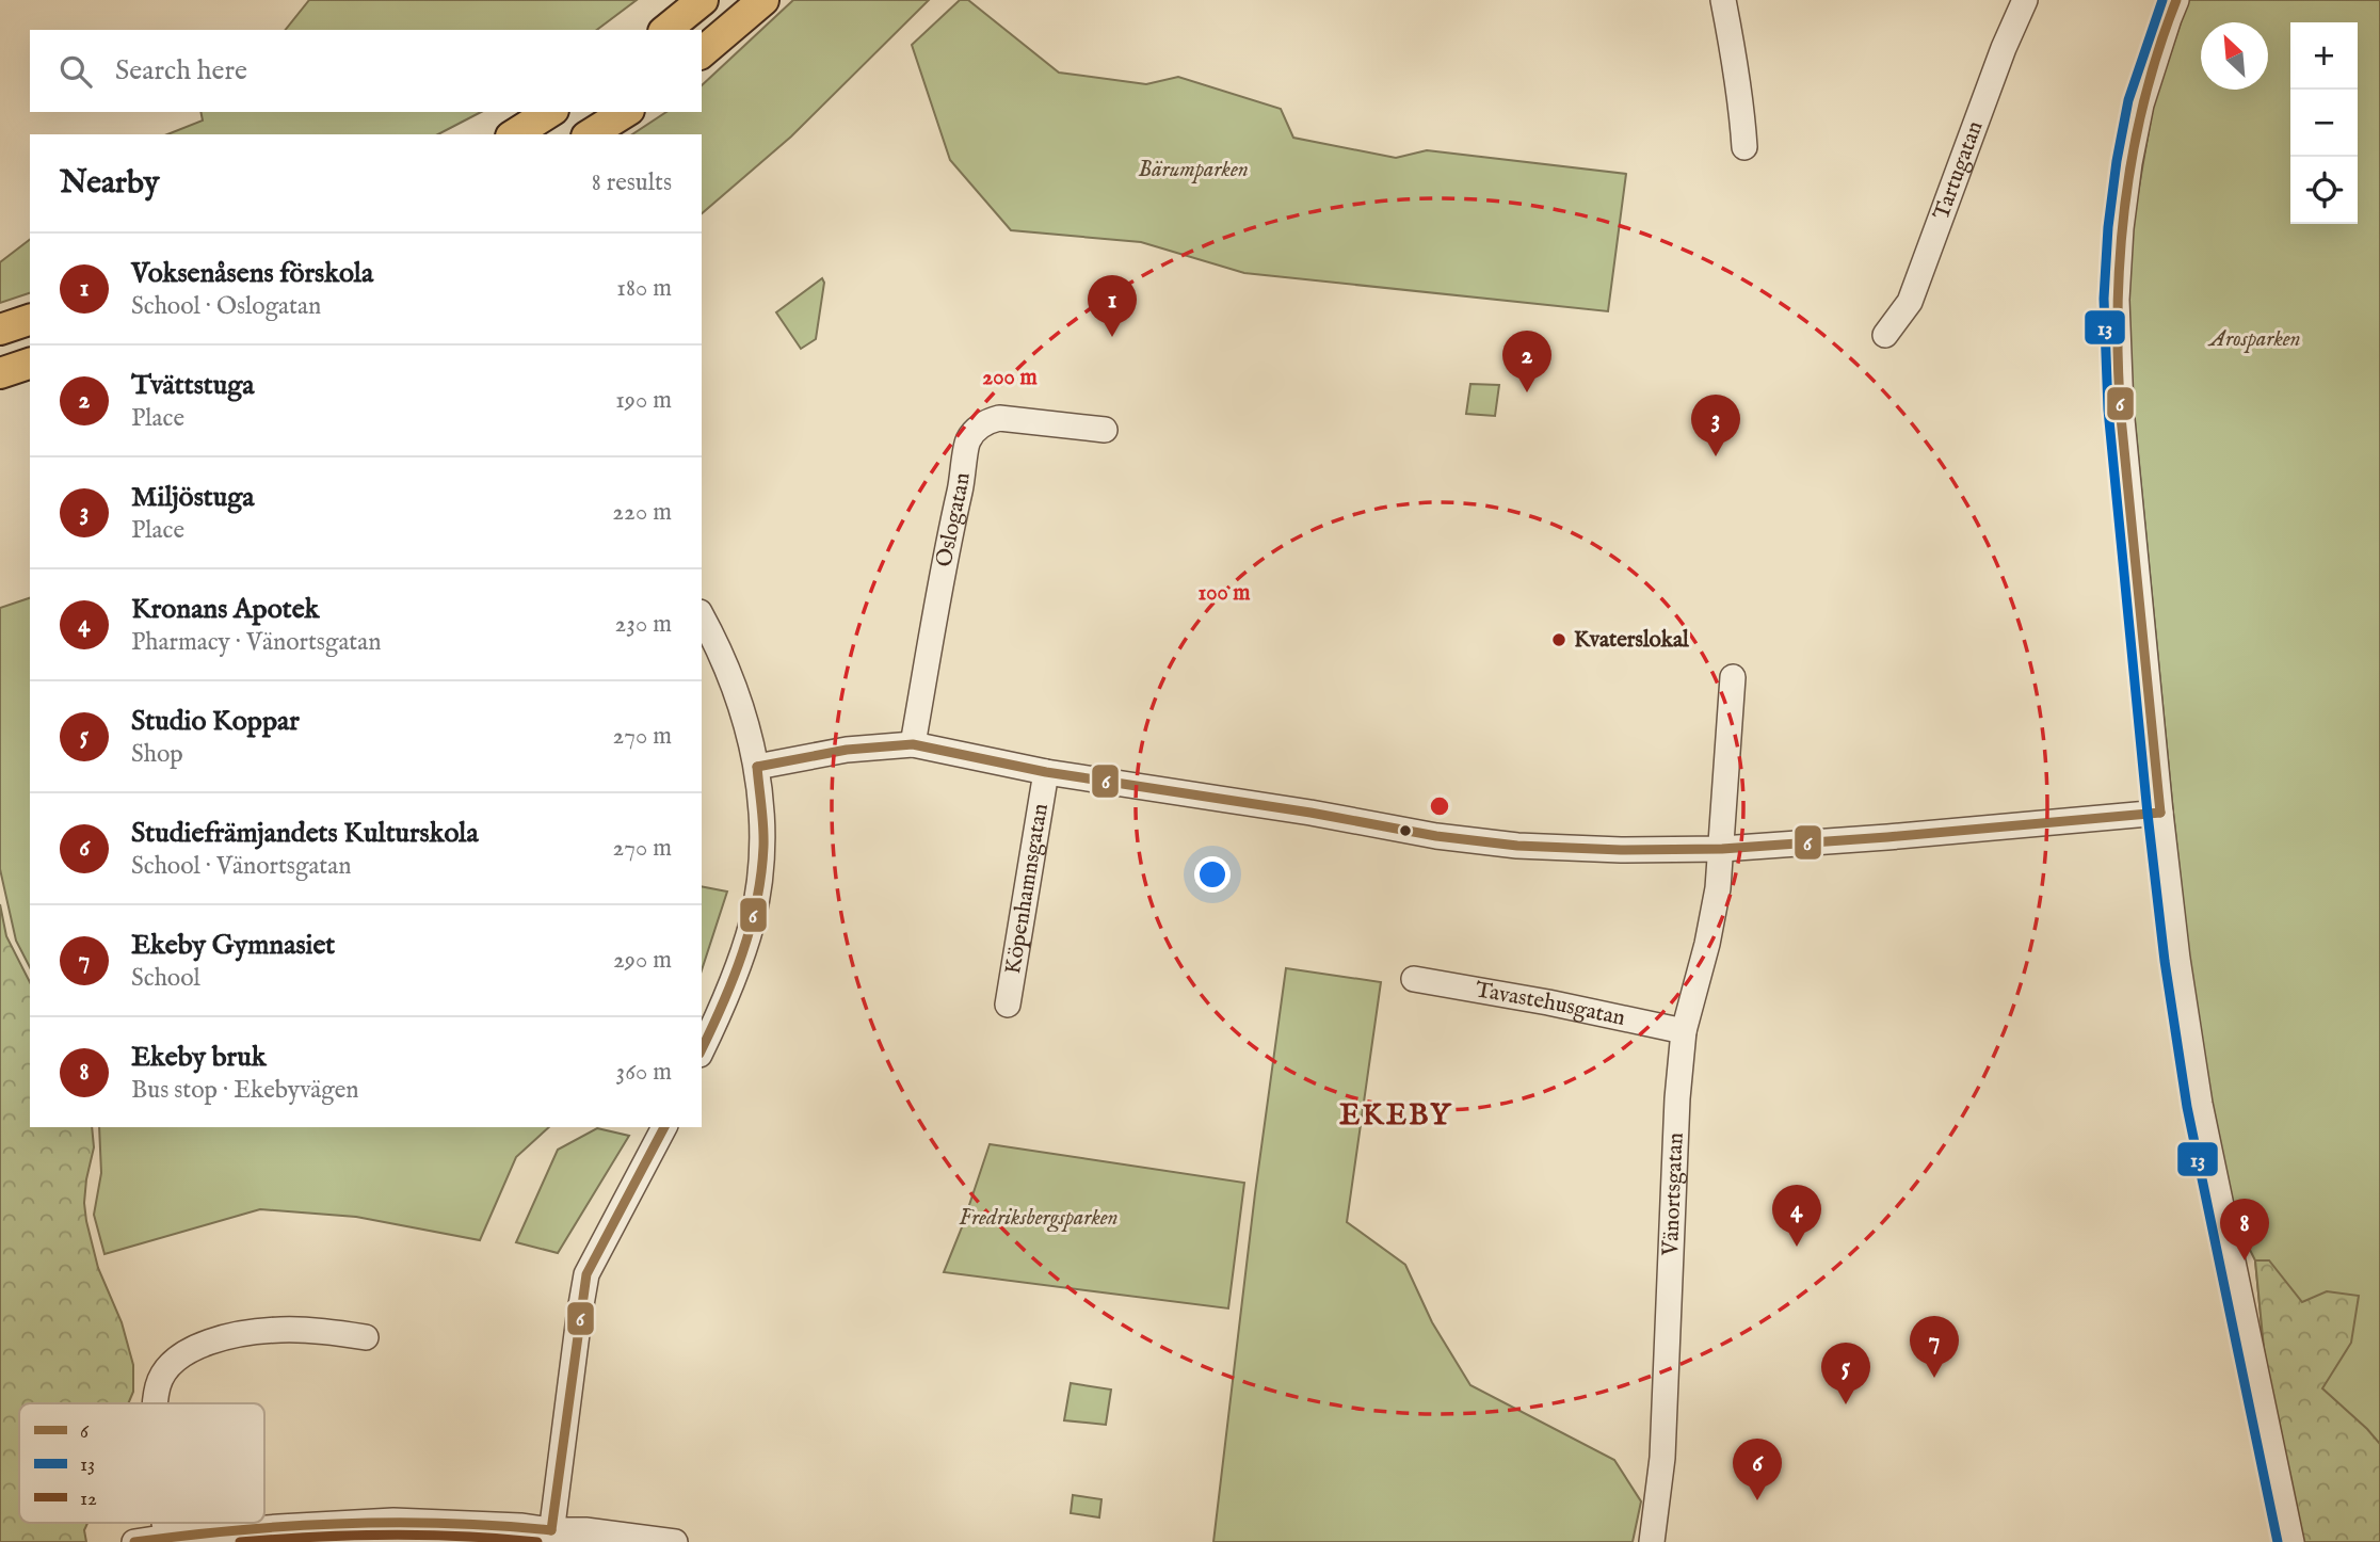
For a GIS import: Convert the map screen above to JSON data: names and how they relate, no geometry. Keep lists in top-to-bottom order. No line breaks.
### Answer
{"streets":{"street":["Tartugatan","Oslogatan","Köpenhamnsgatan","Tavastehusgatan","Vänortsgatan"]},"crossings":[["Tavastehusgatan","Vänortsgatan"]],"districts":["EKEBY"],"parks":["Bärumparken","Arosparken","Fredriksbergsparken"],"places":["Kvaterslokal"],"lines":["transit line 6","transit line 13","transit line 12"],"legend":["6","13","12"],"north":"top left","page":{"map_buttons":["+","−"],"search":"Search here","heading":["Nearby","8 results"],"list":[{"mark":"1","name":"Voksenåsens förskola","note":"School · Oslogatan","value":"180 m"},{"mark":"2","name":"Tvättstuga","note":"Place","value":"190 m"},{"mark":"3","name":"Miljöstuga","note":"Place","value":"220 m"},{"mark":"4","name":"Kronans Apotek","note":"Pharmacy · Vänortsgatan","value":"230 m"},{"mark":"5","name":"Studio Koppar","note":"Shop","value":"270 m"},{"mark":"6","name":"Studiefrämjandets Kulturskola","note":"School · Vänortsgatan","value":"270 m"},{"mark":"7","name":"Ekeby Gymnasiet","note":"School","value":"290 m"},{"mark":"8","name":"Ekeby bruk","note":"Bus stop · Ekebyvägen","value":"360 m"}],"pins":["1","2","3","4","8","7","5","6"]},"rings":["200 m","100 m"]}
